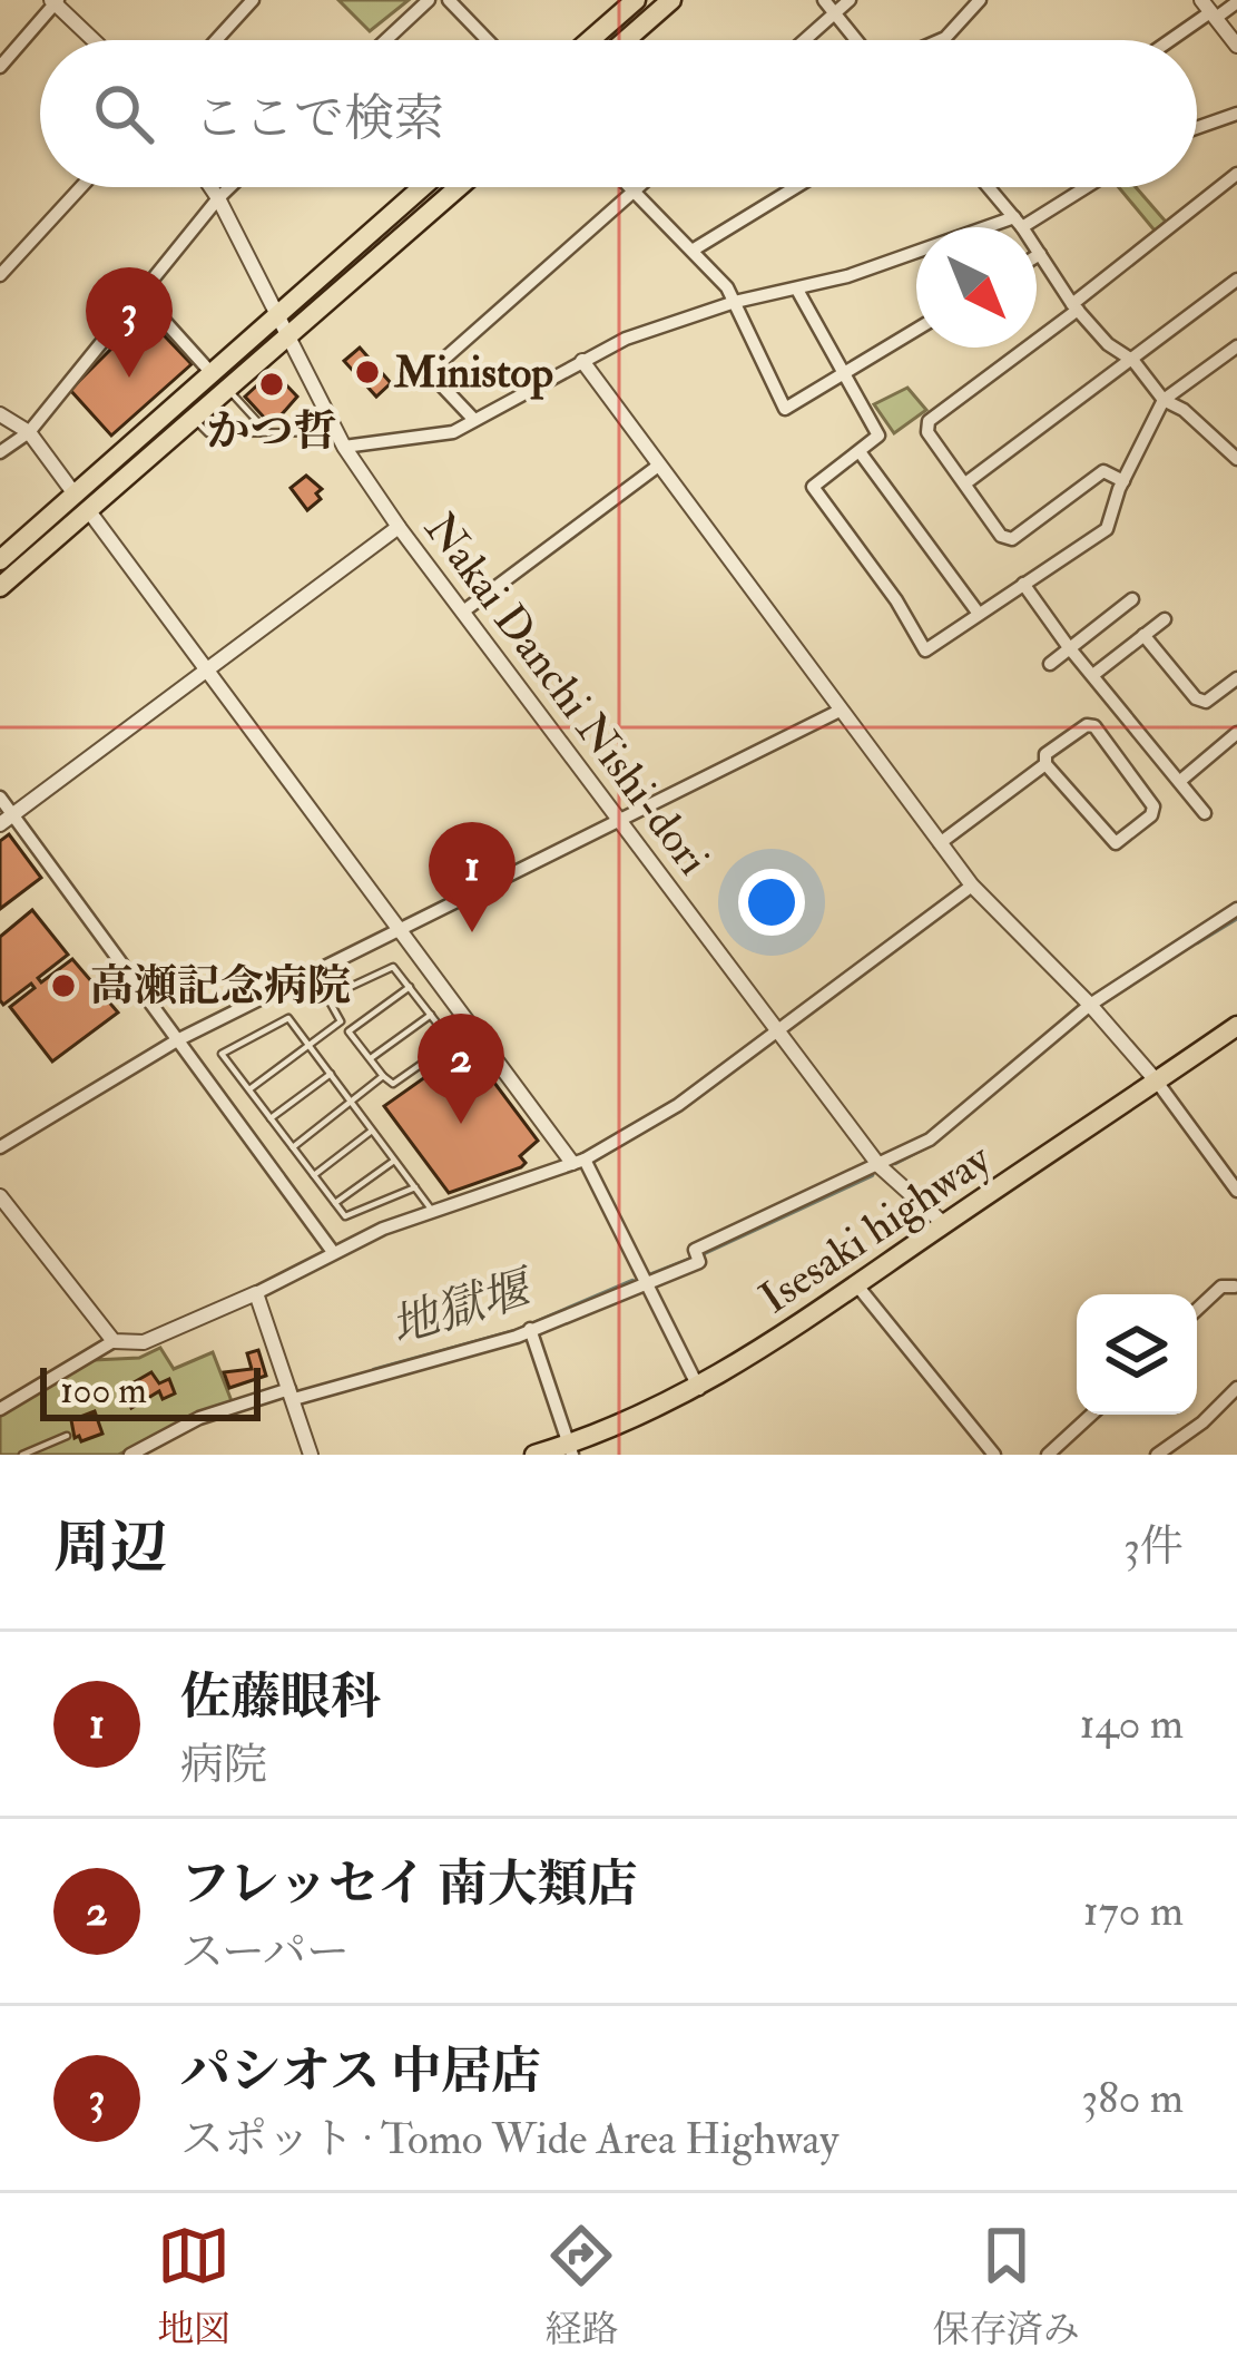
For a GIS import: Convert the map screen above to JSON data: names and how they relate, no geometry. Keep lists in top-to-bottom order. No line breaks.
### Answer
{"streets":{"main road":["Isesaki highway"],"street":["Nakai Danchi Nishi-dori"]},"crossings":[["Nakai Danchi Nishi-dori","Isesaki highway"]],"water":["地獄堰"],"places":["Ministop","かつ哲","高瀬記念病院"],"scale_bar":"100 m","north":"bottom right","page":{"search":"ここで検索","pins":["3","1","2"],"scale":"100 m","heading":["周辺","3件"],"list":[{"mark":"1","name":"佐藤眼科","note":"病院","value":"140 m"},{"mark":"2","name":"フレッセイ 南大類店","note":"スーパー","value":"170 m"},{"mark":"3","name":"パシオス 中居店","note":"スポット · Tomo Wide Area Highway","value":"380 m"}],"nav":["地図","経路","保存済み"]}}
